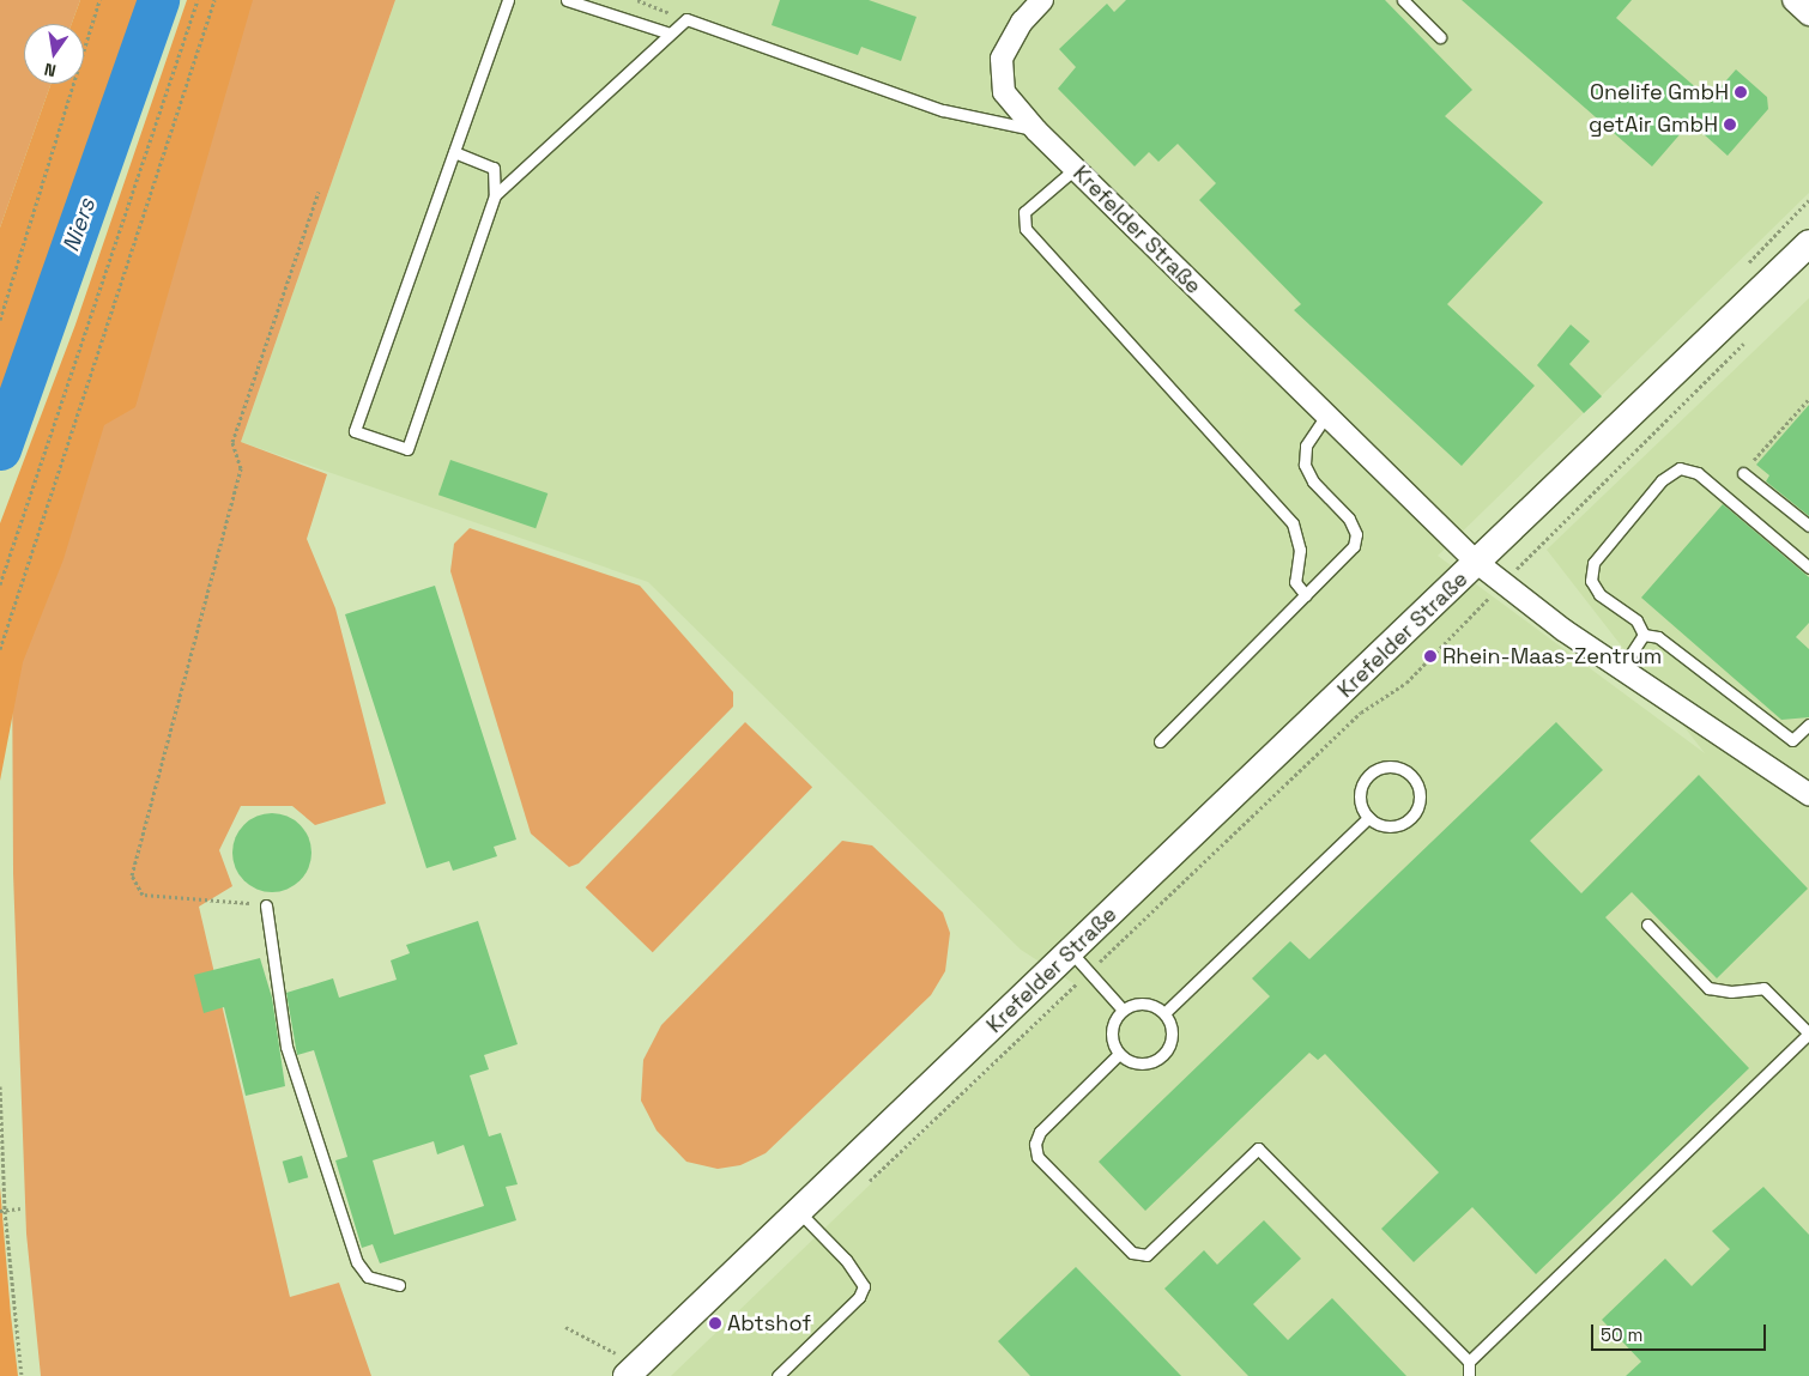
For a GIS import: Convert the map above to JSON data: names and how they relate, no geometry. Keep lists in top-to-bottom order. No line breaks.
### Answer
{"streets":{"street":["Krefelder Straße"]},"water":["Niers"],"places":["Onelife GmbH","getAir GmbH","Rhein-Maas-Zentrum","Abtshof"],"scale_bar":"50 m","north":"bottom"}
